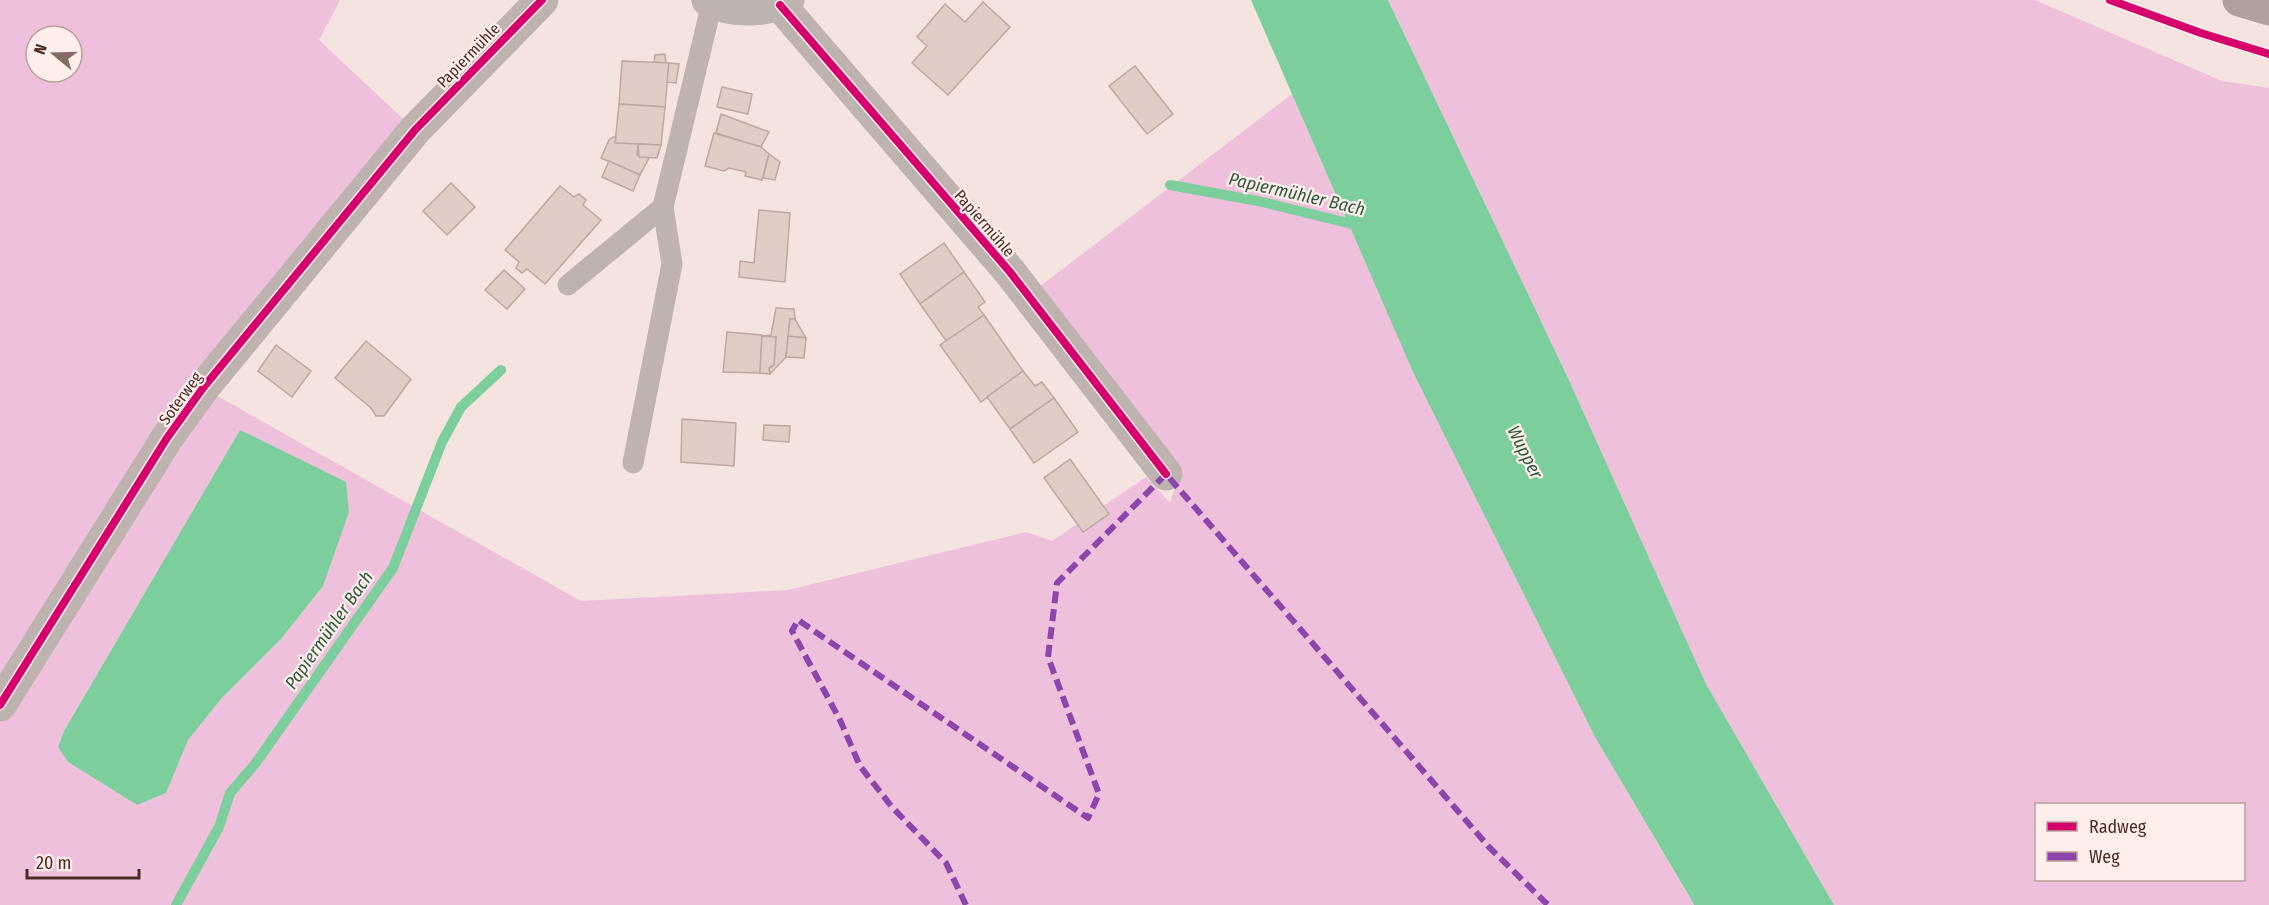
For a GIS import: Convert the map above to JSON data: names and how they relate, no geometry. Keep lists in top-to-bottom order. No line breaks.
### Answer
{"streets":{"street":["Papiermühle","Soterweg"]},"crossings":[["Papiermühle","Soterweg"]],"water":["Papiermühler Bach","Wupper"],"legend":["Radweg","Weg"],"scale_bar":"20 m","north":"left"}
